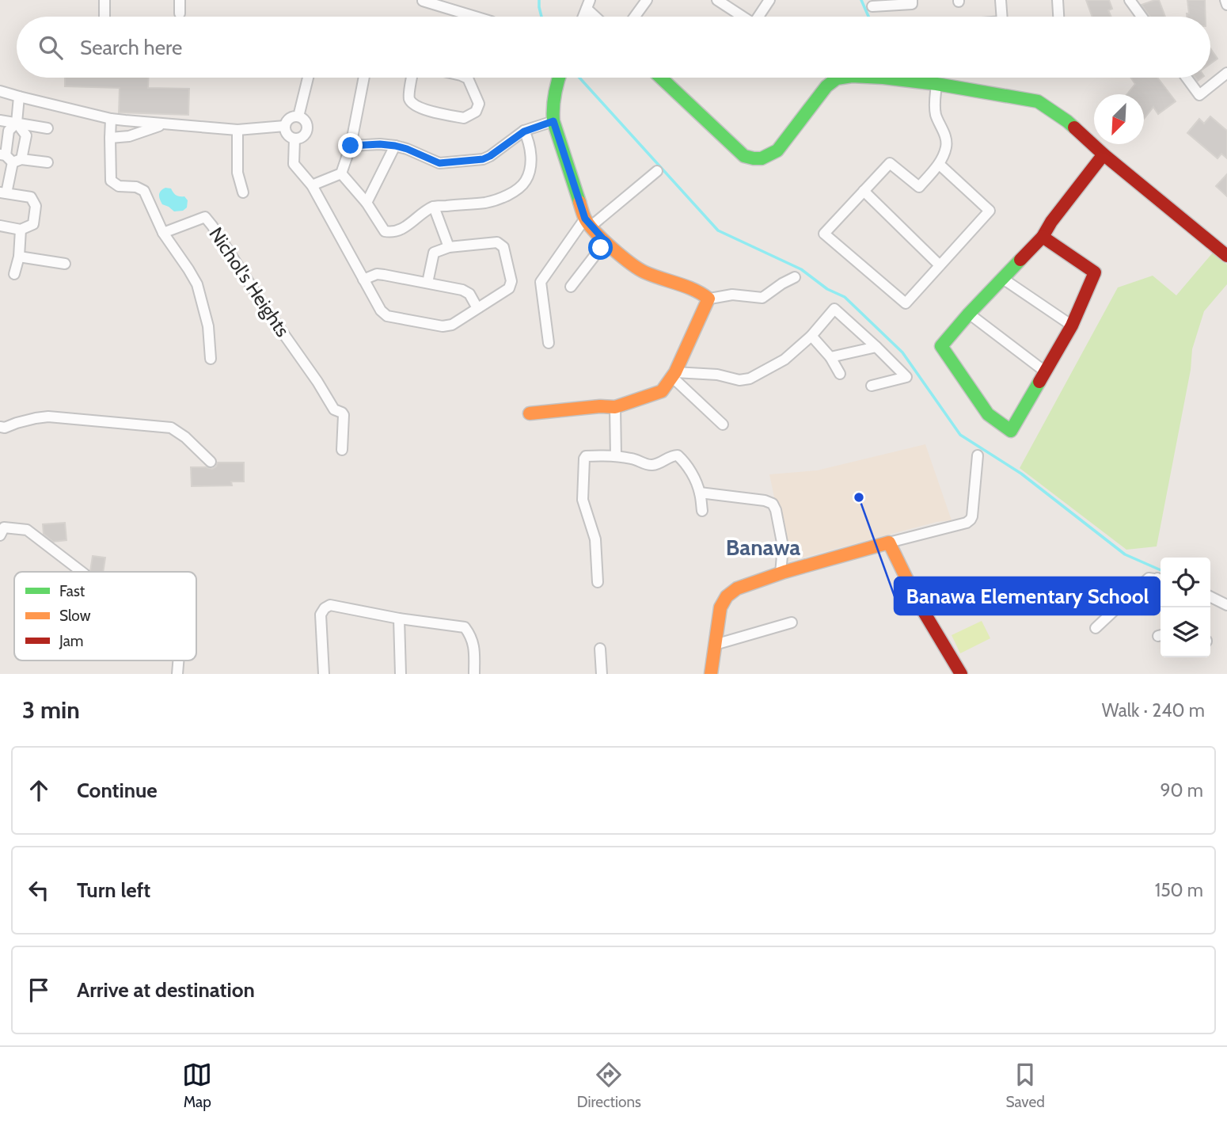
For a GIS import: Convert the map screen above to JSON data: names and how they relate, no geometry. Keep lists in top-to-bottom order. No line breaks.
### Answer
{"streets":{"street":["Nichol's Heights"]},"districts":["Banawa"],"places":["Banawa Elementary School"],"legend":["Fast","Slow","Jam"],"north":"bottom left","page":{"search":"Search here","heading":["3 min","Walk · 240 m"],"list":[["Continue","90 m"],["Turn left","150 m"],"Arrive at destination"],"nav":["Map","Directions","Saved"]}}
